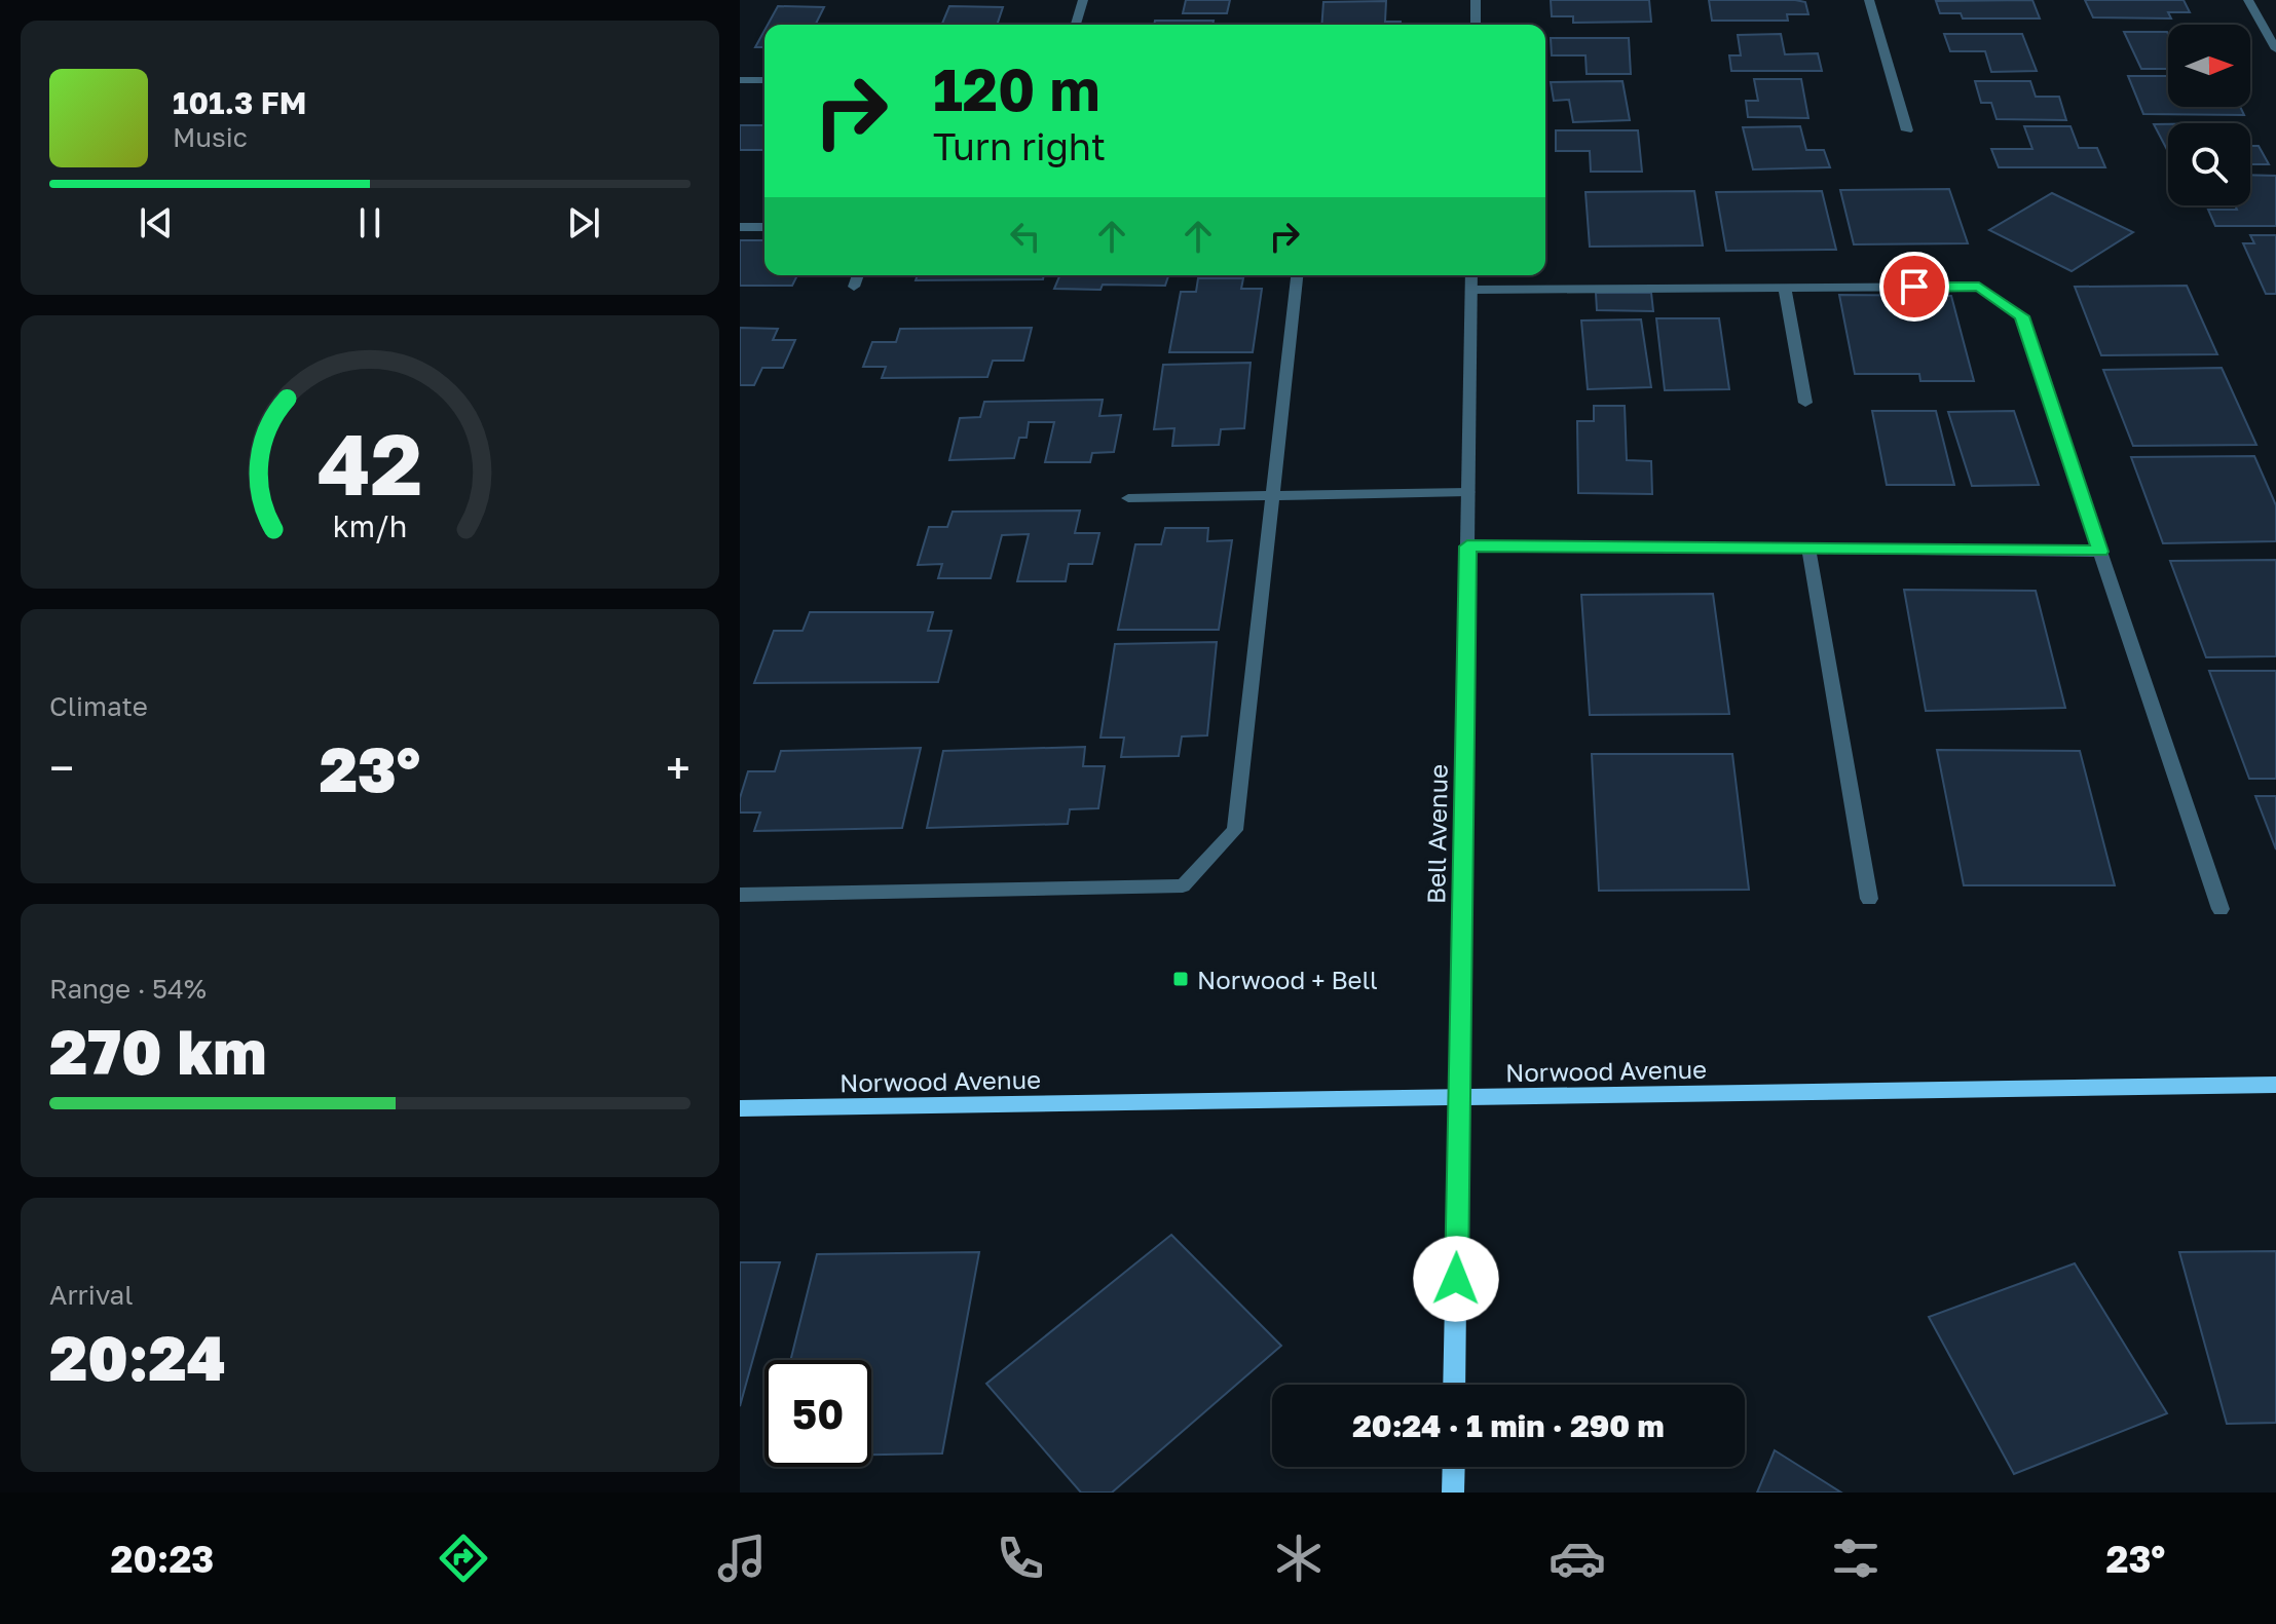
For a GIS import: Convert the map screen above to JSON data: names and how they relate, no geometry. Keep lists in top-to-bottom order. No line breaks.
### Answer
{"streets":{"main road":["Bell Avenue","Norwood Avenue"]},"crossings":[["Bell Avenue","Norwood Avenue"]],"places":{"transit":["Norwood + Bell"]},"north":"right","page":{"turn":["120 m","Turn right"],"song":["101.3 FM","Music"],"tile":["Climate",["Range · 54%","270 km"],["Arrival","20:24"]],"heat":["−","23°","+"],"limit":"50","trip":"20:24 · 1 min · 290 m","tabs":["20:23","23°"],"gauge":["42","km/h"]}}
